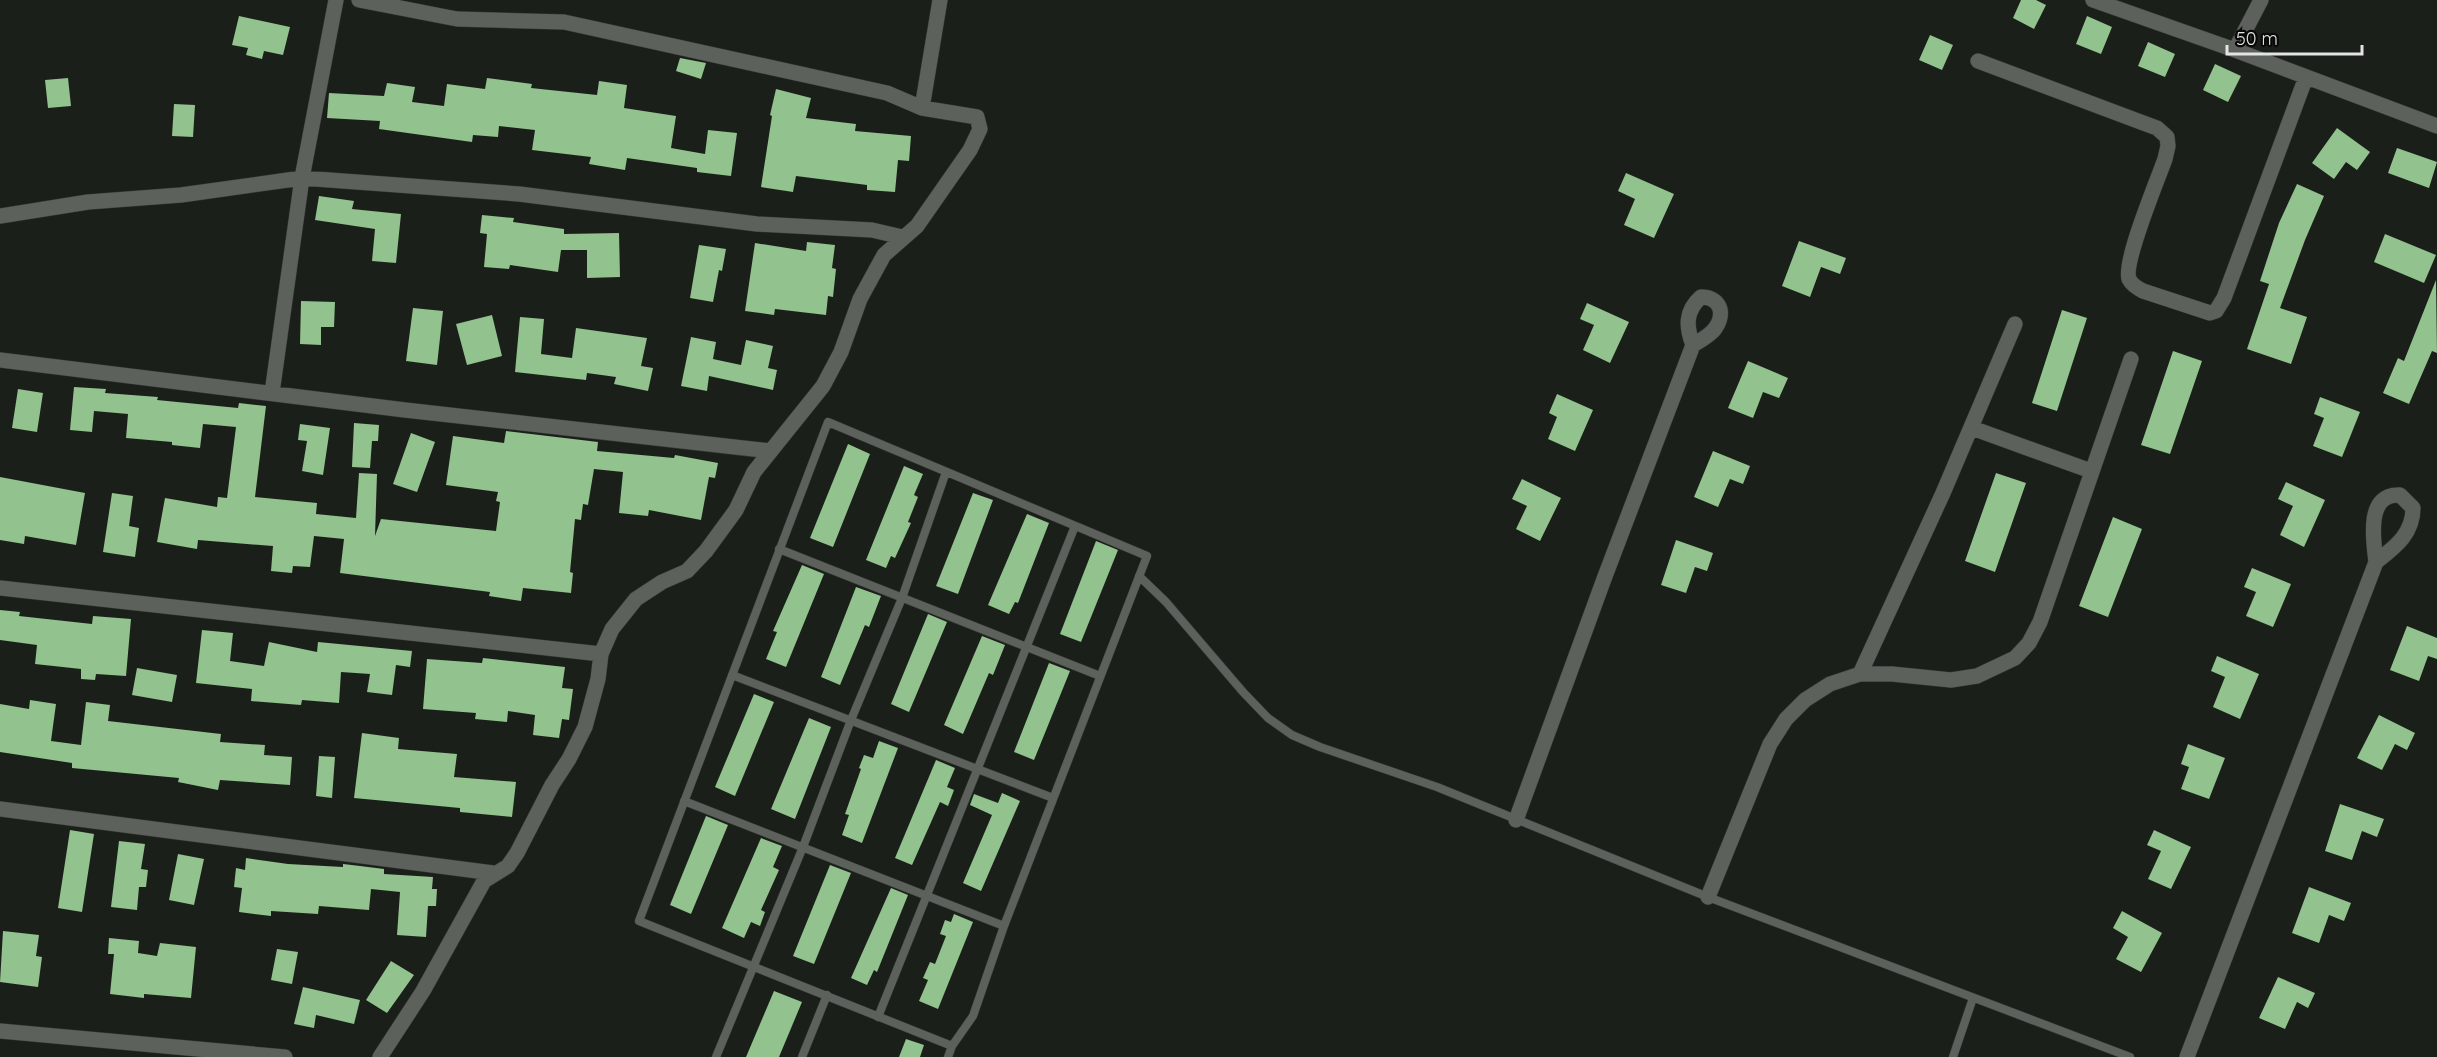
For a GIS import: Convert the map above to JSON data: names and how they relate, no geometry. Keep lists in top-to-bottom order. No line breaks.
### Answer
{"scale_bar":"50 m"}
